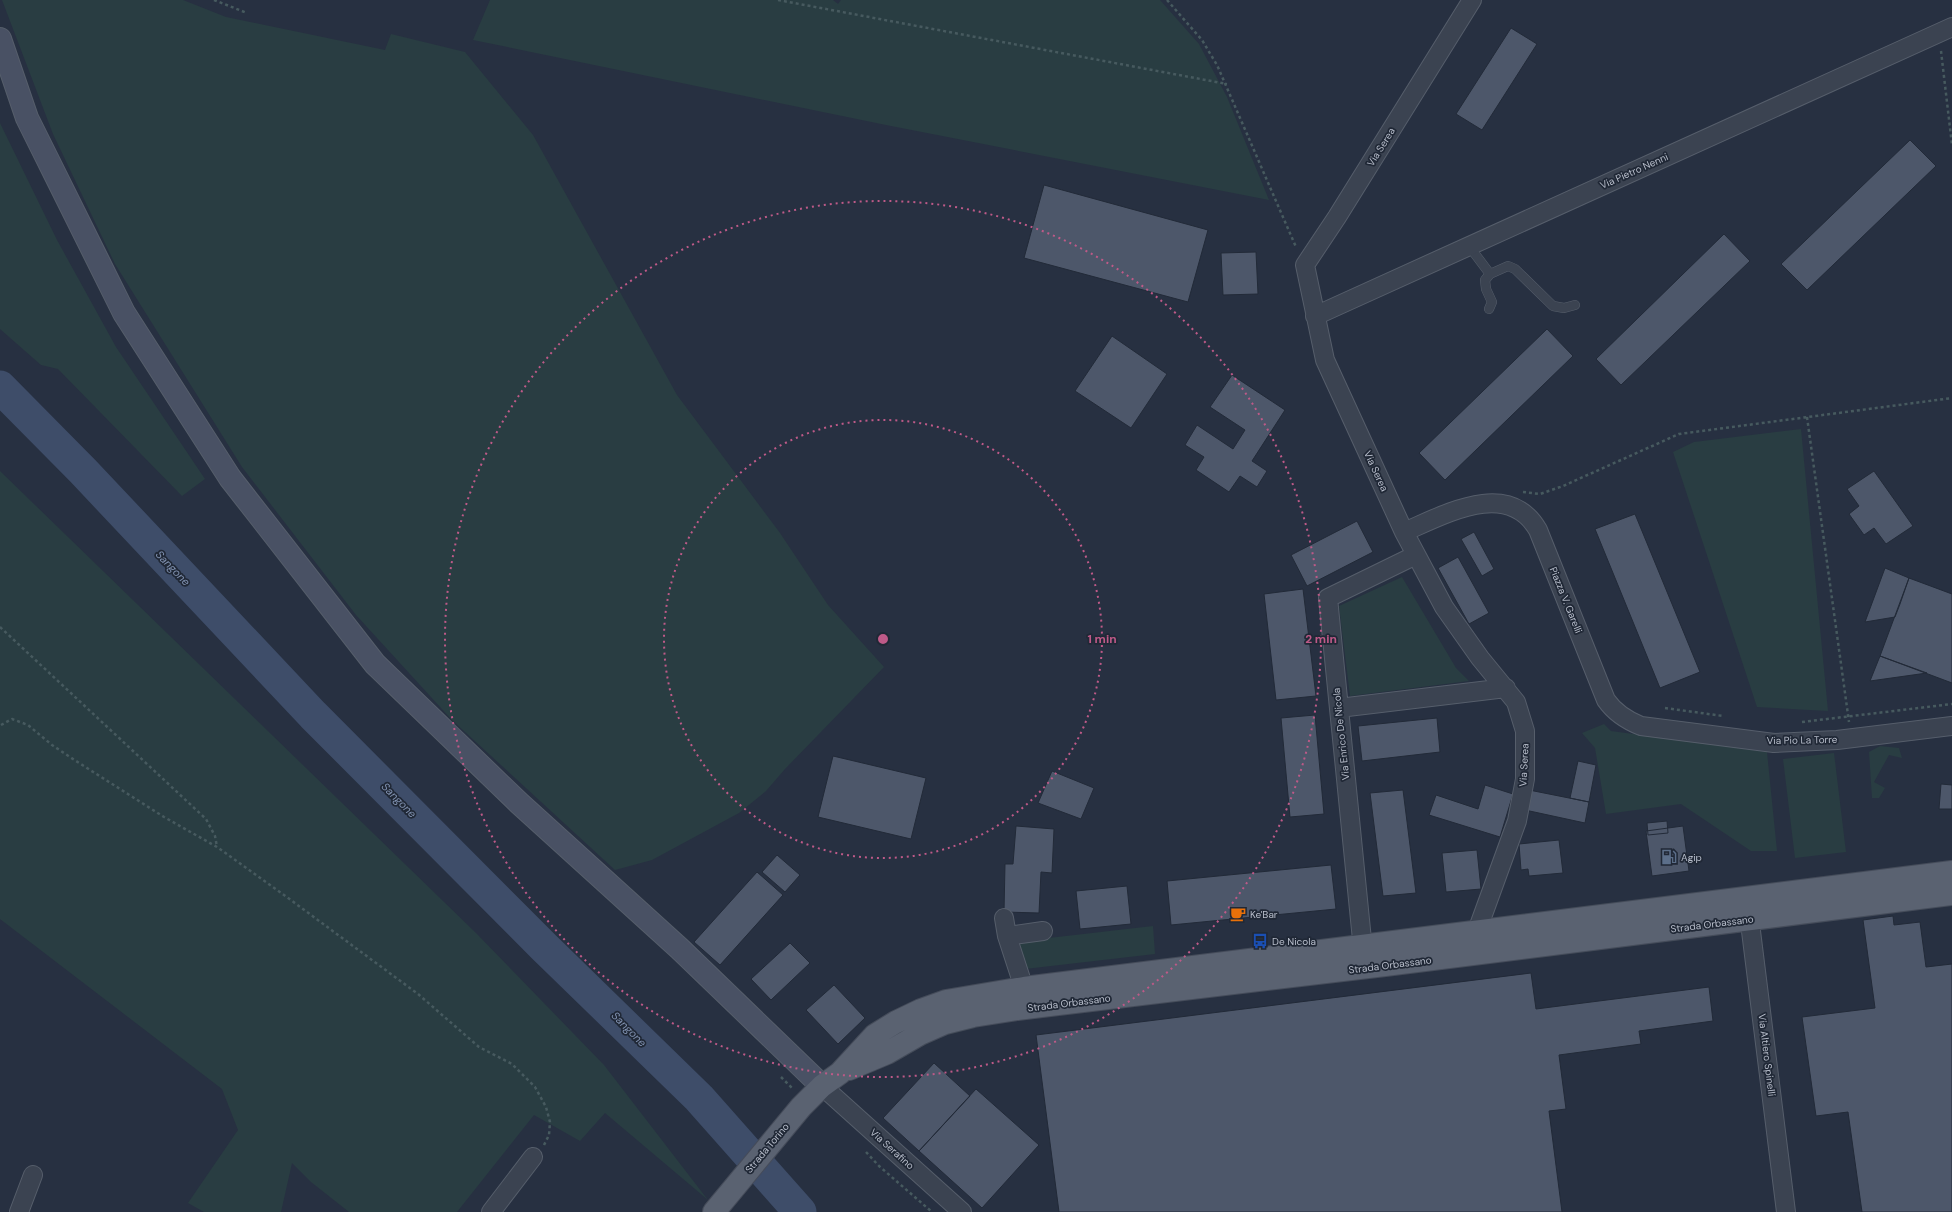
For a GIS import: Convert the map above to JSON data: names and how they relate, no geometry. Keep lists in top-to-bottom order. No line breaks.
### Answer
{"streets":{"main road":["Strada Orbassano","Strada Torino"],"street":["Via Serea","Via Pietro Nenni","Piazza V. Garelli","Via Enrico De Nicola","Via Pio La Torre","Via Altiero Spinelli","Via Serafino"]},"crossings":[["Via Serea","Via Pietro Nenni"],["Via Serea","Piazza V. Garelli"],["Via Serea","Via Enrico De Nicola"],["Via Serea","Strada Orbassano"],["Piazza V. Garelli","Via Pio La Torre"],["Via Enrico De Nicola","Strada Orbassano"],["Strada Orbassano","Via Altiero Spinelli"],["Strada Orbassano","Strada Torino"],["Strada Orbassano","Via Serafino"],["Strada Torino","Via Serafino"]],"water":["Sangone"],"places":{"fuel station":["Agip"],"cafe":["Ke'Bar"],"bus stop":["De Nicola"]},"rings":["1 min","2 min"]}
